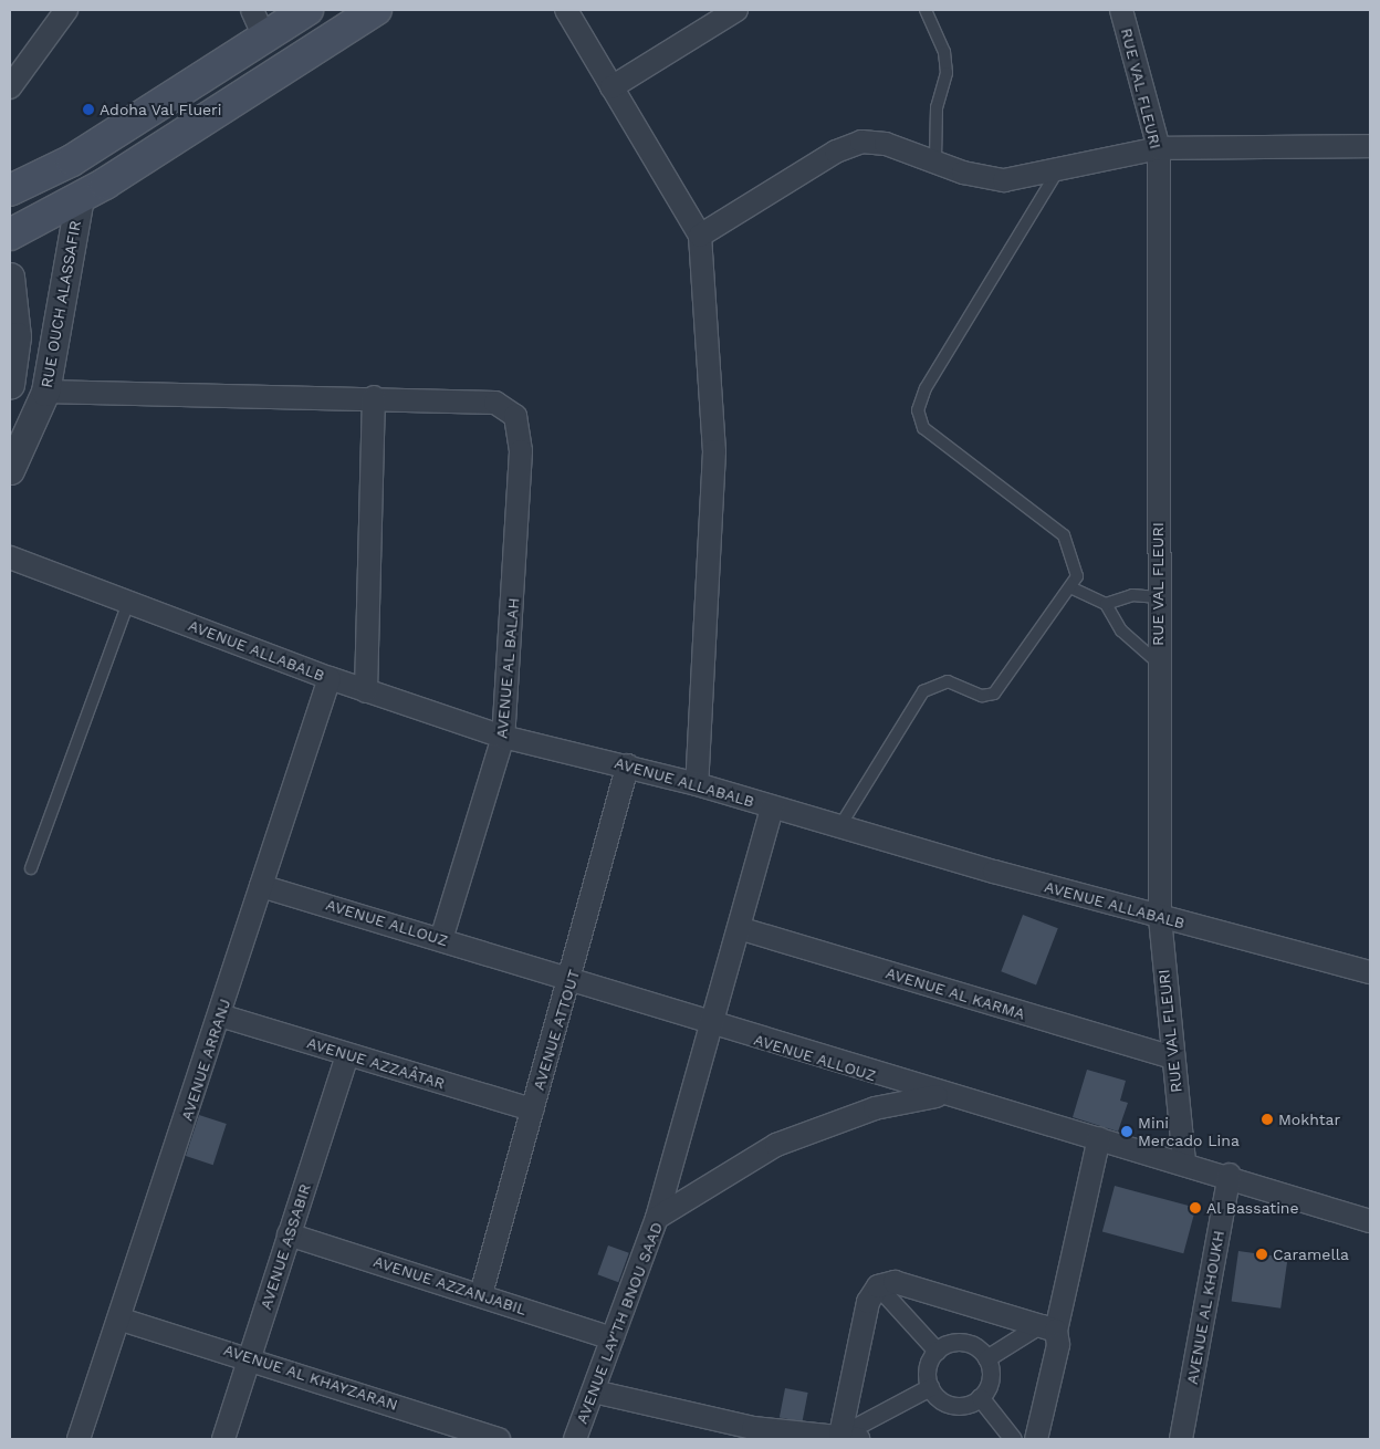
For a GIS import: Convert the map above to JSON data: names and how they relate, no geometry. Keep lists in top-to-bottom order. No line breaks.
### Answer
{"streets":{"street":["RUE VAL FLEURI","RUE OUCH ALASSAFIR","AVENUE ALLABALB","AVENUE AL BALAH","AVENUE ALLOUZ","AVENUE AL KARMA","AVENUE ATTOUT","AVENUE ARRANJ","AVENUE AZZAÂTAR","AVENUE ASSABIR","AVENUE AZZANJABIL","AVENUE AL KHOUKH","AVENUE LAY'TH BNOU SAAD","AVENUE AL KHAYZARAN"]},"crossings":[["RUE VAL FLEURI","AVENUE ALLABALB"],["RUE VAL FLEURI","AVENUE ALLOUZ"],["RUE VAL FLEURI","AVENUE AL KARMA"],["AVENUE ALLABALB","AVENUE AL BALAH"],["AVENUE ALLABALB","AVENUE ATTOUT"],["AVENUE ALLABALB","AVENUE ARRANJ"],["AVENUE AL BALAH","AVENUE ALLOUZ"],["AVENUE ALLOUZ","AVENUE ATTOUT"],["AVENUE ALLOUZ","AVENUE ARRANJ"],["AVENUE ALLOUZ","AVENUE AL KHOUKH"],["AVENUE ALLOUZ","AVENUE LAY'TH BNOU SAAD"],["AVENUE ATTOUT","AVENUE AZZAÂTAR"],["AVENUE ATTOUT","AVENUE AZZANJABIL"],["AVENUE ARRANJ","AVENUE AZZAÂTAR"],["AVENUE ARRANJ","AVENUE AL KHAYZARAN"],["AVENUE AZZAÂTAR","AVENUE ASSABIR"],["AVENUE ASSABIR","AVENUE AZZANJABIL"],["AVENUE ASSABIR","AVENUE AL KHAYZARAN"],["AVENUE AZZANJABIL","AVENUE LAY'TH BNOU SAAD"]],"places":["Adoha Val Flueri","Mokhtar","Mini Mercado Lina","Al Bassatine","Caramella"]}
